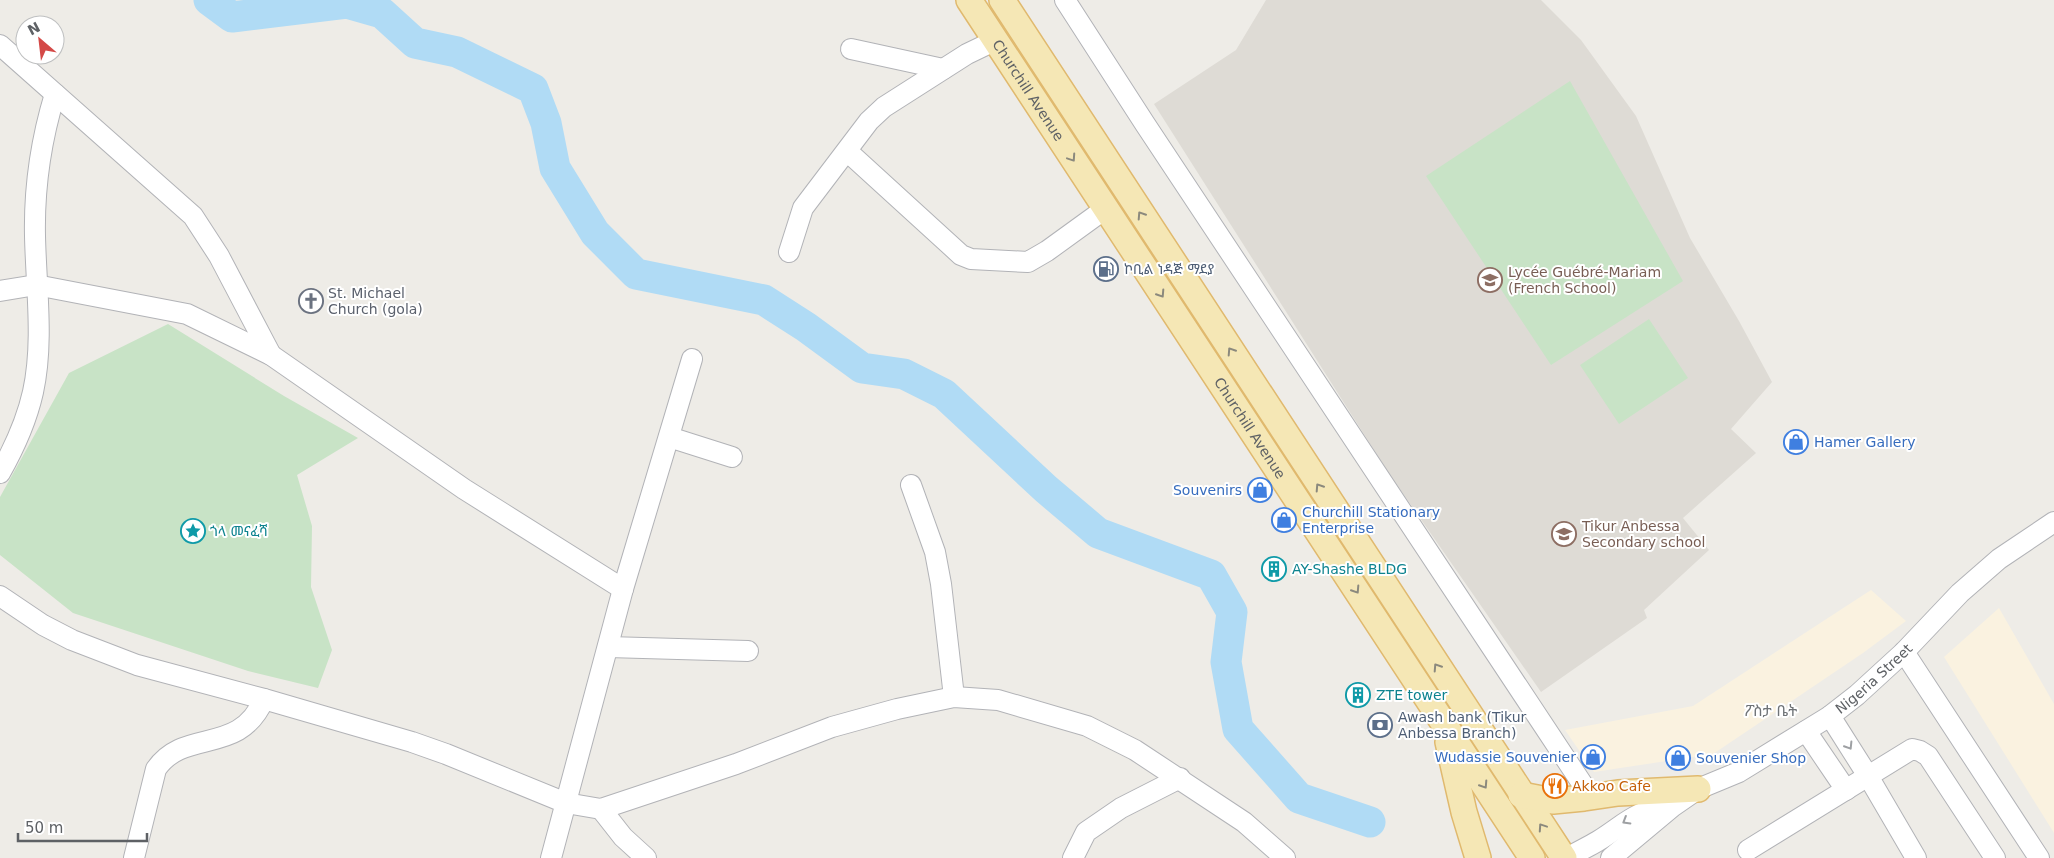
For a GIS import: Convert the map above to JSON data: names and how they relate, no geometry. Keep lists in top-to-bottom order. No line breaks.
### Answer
{"streets":{"main road":["Churchill Avenue"],"street":["Nigeria Street"]},"crossings":[["Churchill Avenue","Nigeria Street"]],"districts":["ፖስታ ቤት"],"places":{"fuel station":["ኮቢል ነዳጅ ማደያ"],"school or university":["Lycée Guébré-Mariam (French School)","Tikur Anbessa Secondary school"],"church":["St. Michael Church (gola)"],"shop":["Hamer Gallery","Souvenirs","Churchill Stationary Enterprise","Wudassie Souvenier","Souvenier Shop"],"place":["ጎላ መናፈሻ"],"building":["AY-Shashe BLDG","ZTE tower"],"bank":["Awash bank (Tikur Anbessa Branch)"],"restaurant":["Akkoo Cafe"]},"scale_bar":"50 m","north":"top left"}
